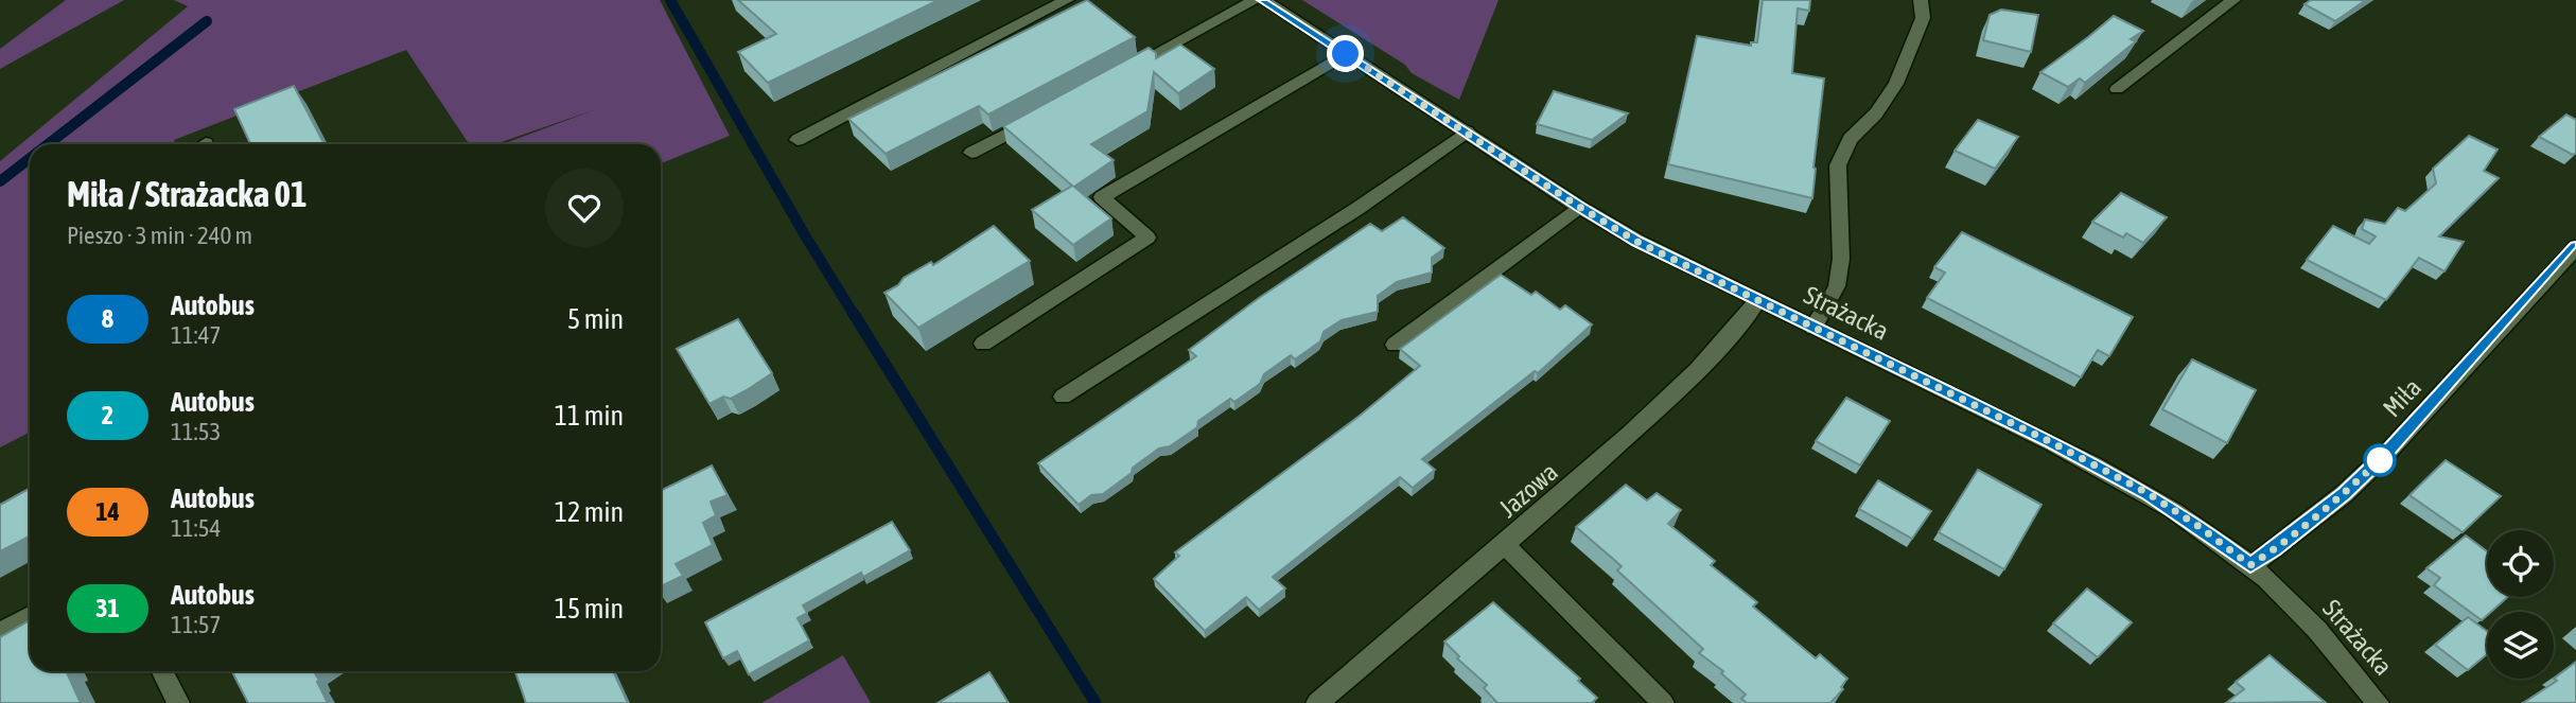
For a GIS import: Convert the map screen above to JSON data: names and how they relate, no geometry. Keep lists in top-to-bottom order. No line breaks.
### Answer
{"streets":{"street":["Strażacka","Miła","Jazowa"]},"crossings":[["Strażacka","Miła"],["Strażacka","Jazowa"]],"lines":["bus line 8"],"page":{"heading":["Miła / Strażacka 01","Pieszo · 3 min · 240 m"],"list":[{"mark":"8","name":"Autobus","note":"11:47","value":"5 min"},{"mark":"2","name":"Autobus","note":"11:53","value":"11 min"},{"mark":"14","name":"Autobus","note":"11:54","value":"12 min"},{"mark":"31","name":"Autobus","note":"11:57","value":"15 min"}]}}
